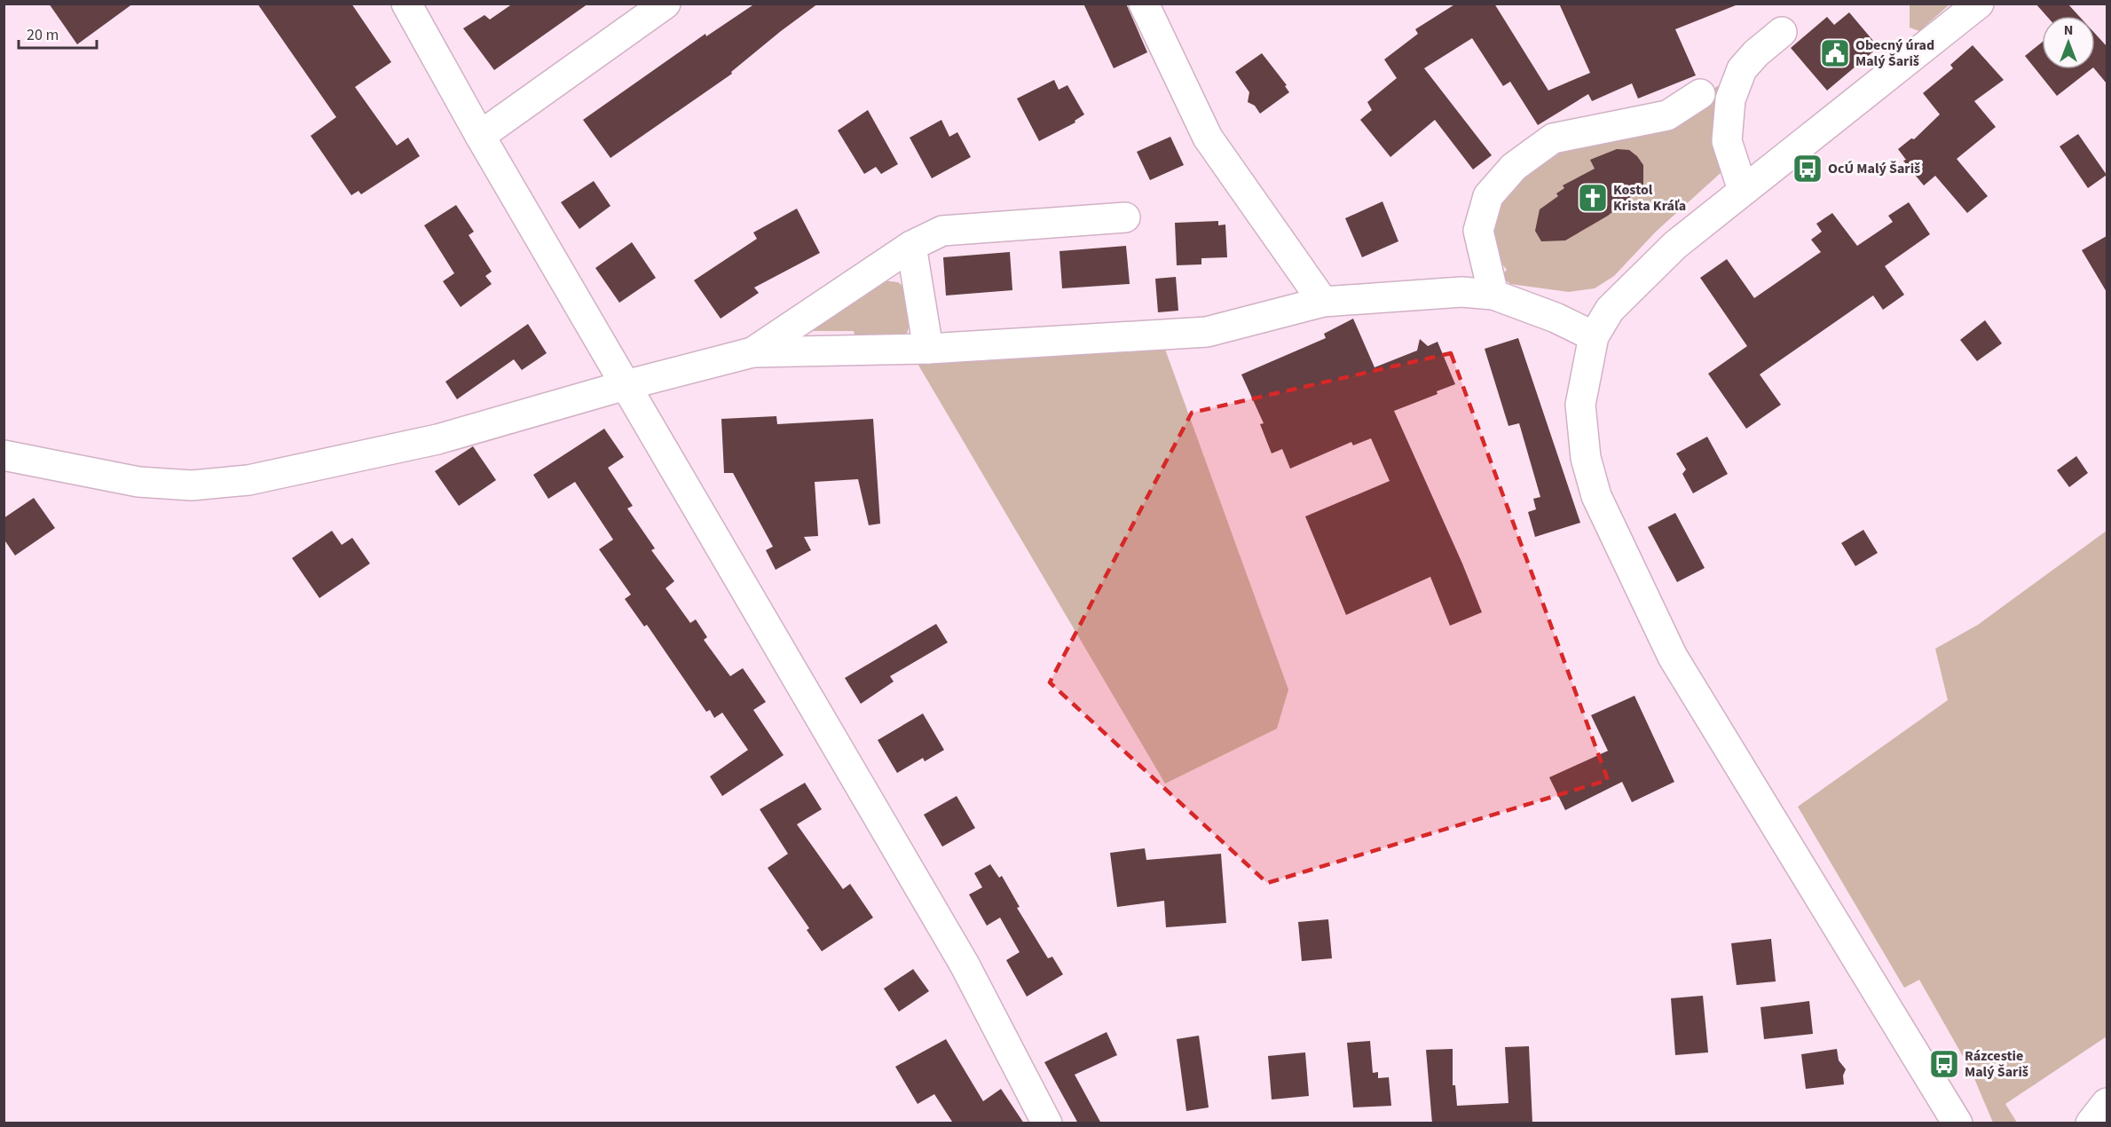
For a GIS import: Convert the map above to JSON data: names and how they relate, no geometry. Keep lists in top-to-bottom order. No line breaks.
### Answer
{"places":{"public building":["Obecný úrad Malý Šariš"],"bus stop":["OcÚ Malý Šariš","Rázcestie Malý Šariš"],"church":["Kostol Krista Kráľa"]},"scale_bar":"20 m","north":"top"}
